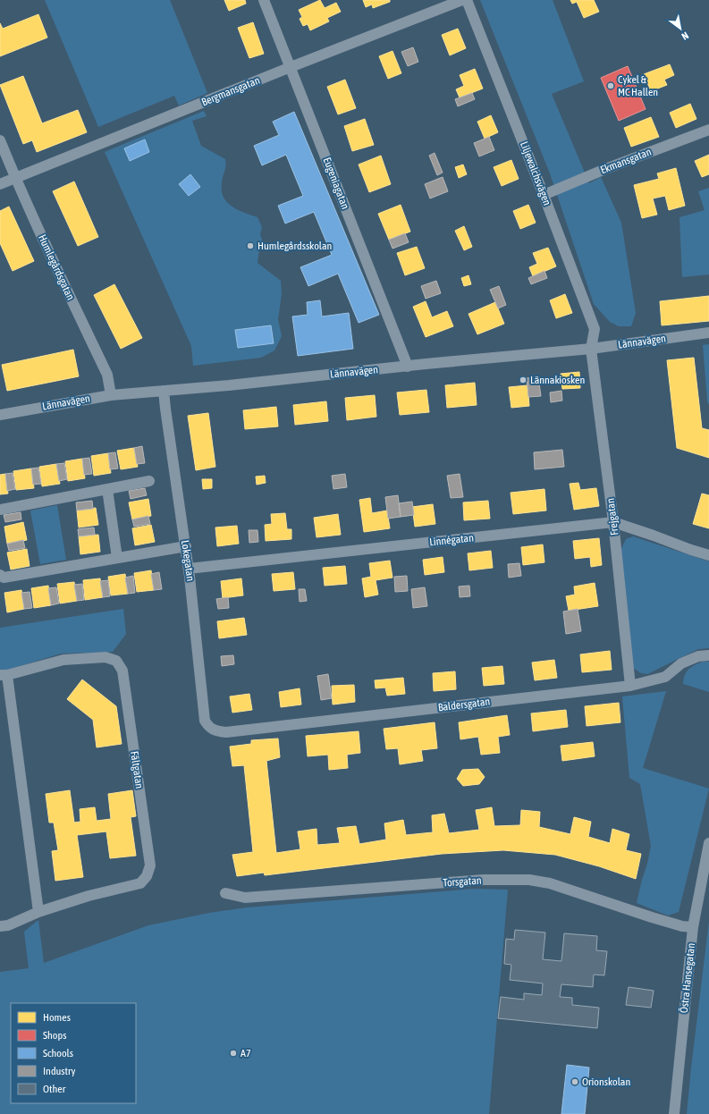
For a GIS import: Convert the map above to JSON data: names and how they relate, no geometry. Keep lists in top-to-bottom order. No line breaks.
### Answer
{"streets":{"street":["Bergmansgatan","Ekmansgatan","Liljewalchsvägen","Eugeniagatan","Humlegårdsgatan","Lännavägen","Frejgatan","Linnégatan","Lokegatan","Baldersgatan","Fältgatan","Torsgatan","Östra Hansegatan"]},"crossings":[["Bergmansgatan","Eugeniagatan"],["Bergmansgatan","Humlegårdsgatan"],["Ekmansgatan","Liljewalchsvägen"],["Liljewalchsvägen","Lännavägen"],["Liljewalchsvägen","Frejgatan"],["Eugeniagatan","Lännavägen"],["Humlegårdsgatan","Lännavägen"],["Lännavägen","Frejgatan"],["Lännavägen","Lokegatan"],["Frejgatan","Linnégatan"],["Frejgatan","Baldersgatan"],["Linnégatan","Lokegatan"],["Lokegatan","Baldersgatan"],["Torsgatan","Östra Hansegatan"]],"places":["Cykel & MC Hallen","Humlegårdsskolan","Lännakiosken","A7","Orionskolan"],"legend":["Homes","Shops","Schools","Industry","Other"],"north":"bottom right"}
